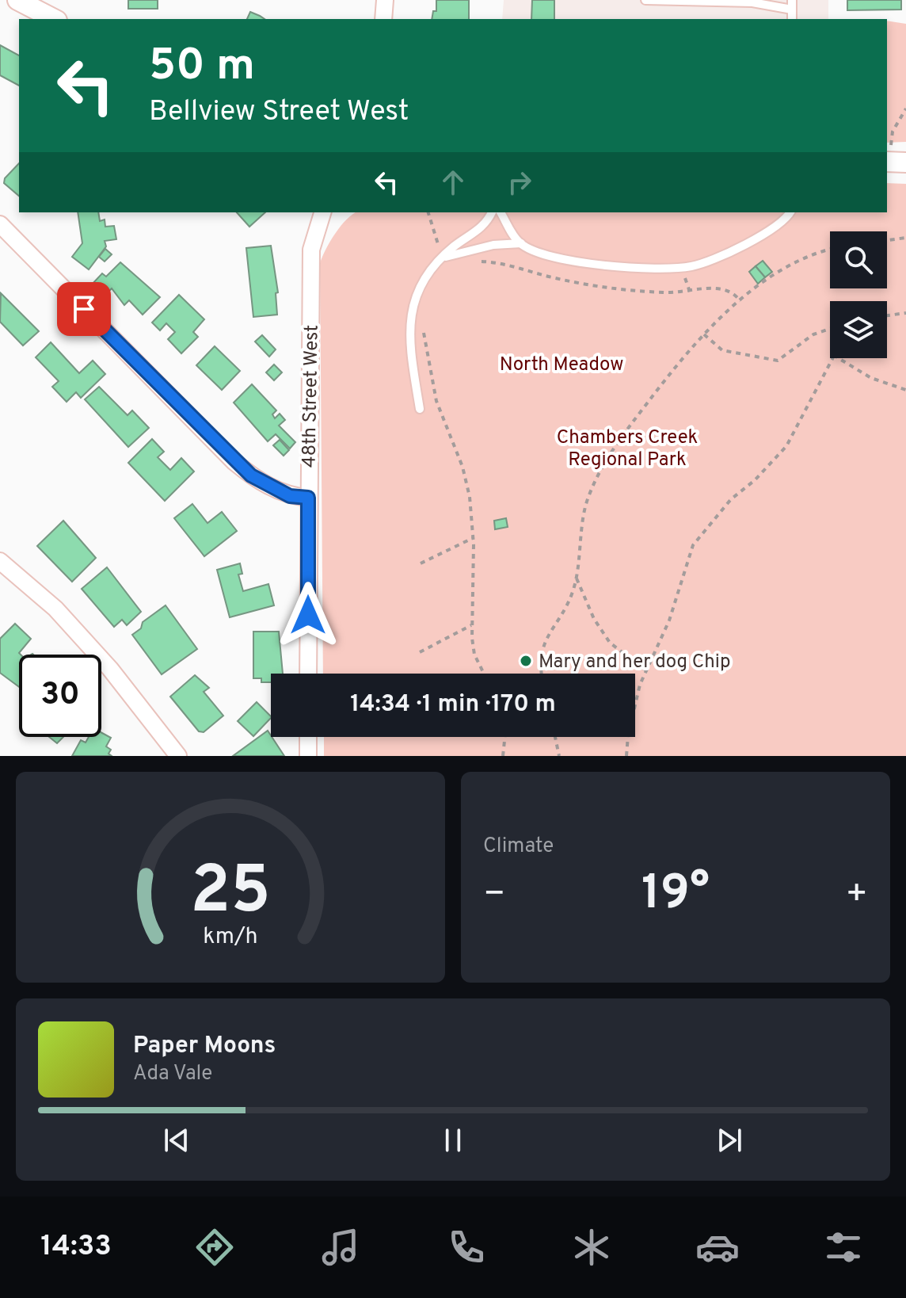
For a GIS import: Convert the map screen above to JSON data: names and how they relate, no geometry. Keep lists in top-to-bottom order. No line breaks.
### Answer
{"streets":{"street":["48th Street West"]},"parks":["North Meadow","Chambers Creek Regional Park"],"places":["Mary and her dog Chip"],"page":{"turn":["50 m","Bellview Street West"],"limit":"30","trip":"14:34 · 1 min · 170 m","tile":"Climate","heat":["−","19°","+"],"song":["Paper Moons","Ada Vale"],"tabs":"14:33","gauge":["25","km/h"]}}
